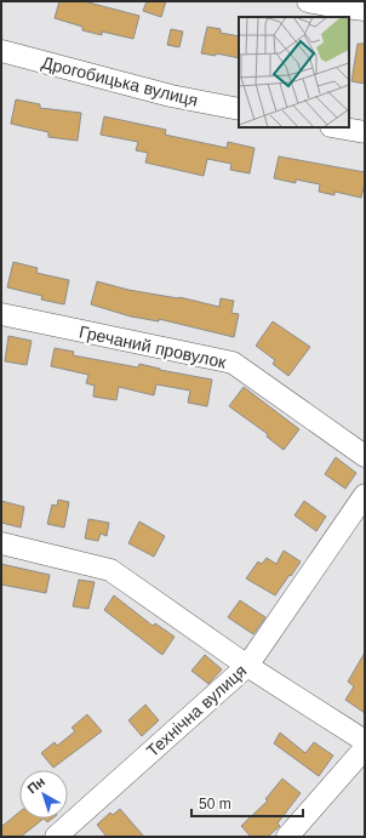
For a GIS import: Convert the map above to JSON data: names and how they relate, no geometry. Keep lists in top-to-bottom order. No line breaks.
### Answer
{"streets":{"street":["Дрогобицька вулиця","Гречаний провулок","Технічна вулиця"]},"scale_bar":"50 m","north":"top left"}
